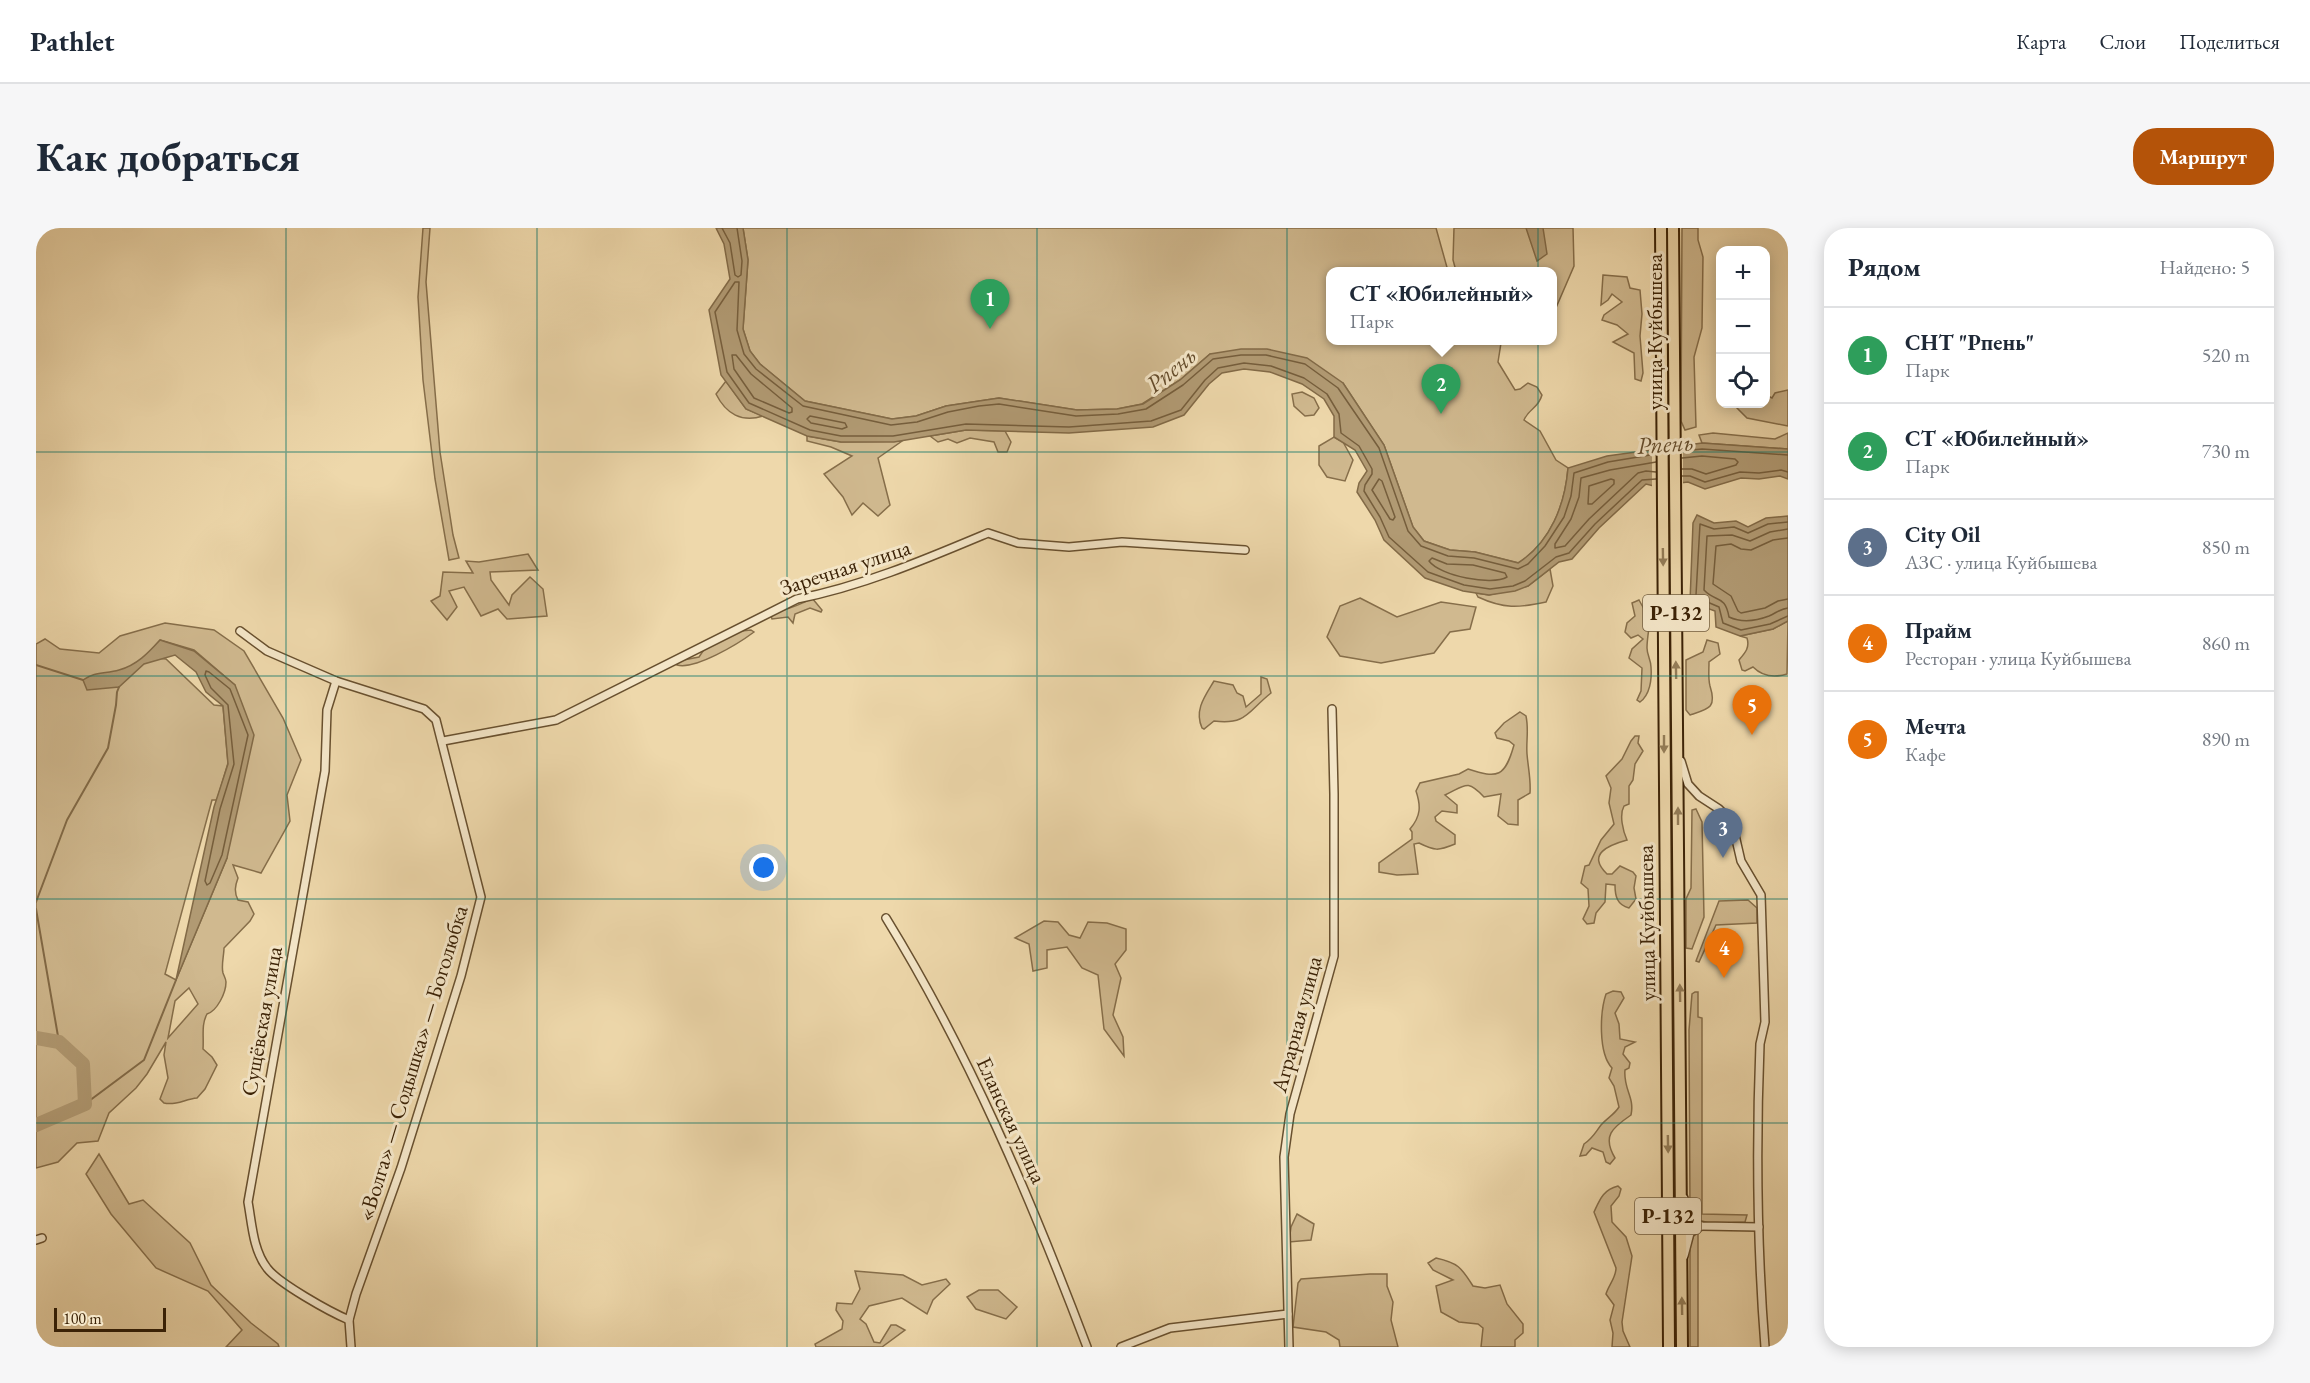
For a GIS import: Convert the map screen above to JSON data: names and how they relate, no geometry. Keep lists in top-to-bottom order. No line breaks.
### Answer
{"streets":{"highway":["улица Куйбышева","Р-132"],"street":["Заречная улица","Сущёвская улица","Аграрная улица","«Волга» — Содышка» — Боголюбка","Еланская улица"]},"crossings":[["улица Куйбышева","Р-132"],["Заречная улица","«Волга» — Содышка» — Боголюбка"],["Сущёвская улица","«Волга» — Содышка» — Боголюбка"]],"water":["Рпень"],"scale_bar":"100 m","page":{"header":"Pathlet","nav":["Карта","Слои","Поделиться"],"buttons":"Маршрут","title":"Как добраться","heading":["Рядом","Найдено: 5"],"map_buttons":["+","−"],"popup":["СТ «Юбилейный»","Парк"],"pins":["1","2","5","3","4"],"list":[{"mark":"1","name":"СНТ \"Рпень\"","note":"Парк","value":"520 m"},{"mark":"2","name":"СТ «Юбилейный»","note":"Парк","value":"730 m"},{"mark":"3","name":"City Oil","note":"АЗС · улица Куйбышева","value":"850 m"},{"mark":"4","name":"Прайм","note":"Ресторан · улица Куйбышева","value":"860 m"},{"mark":"5","name":"Мечта","note":"Кафе","value":"890 m"}],"scale":"100 m"}}
